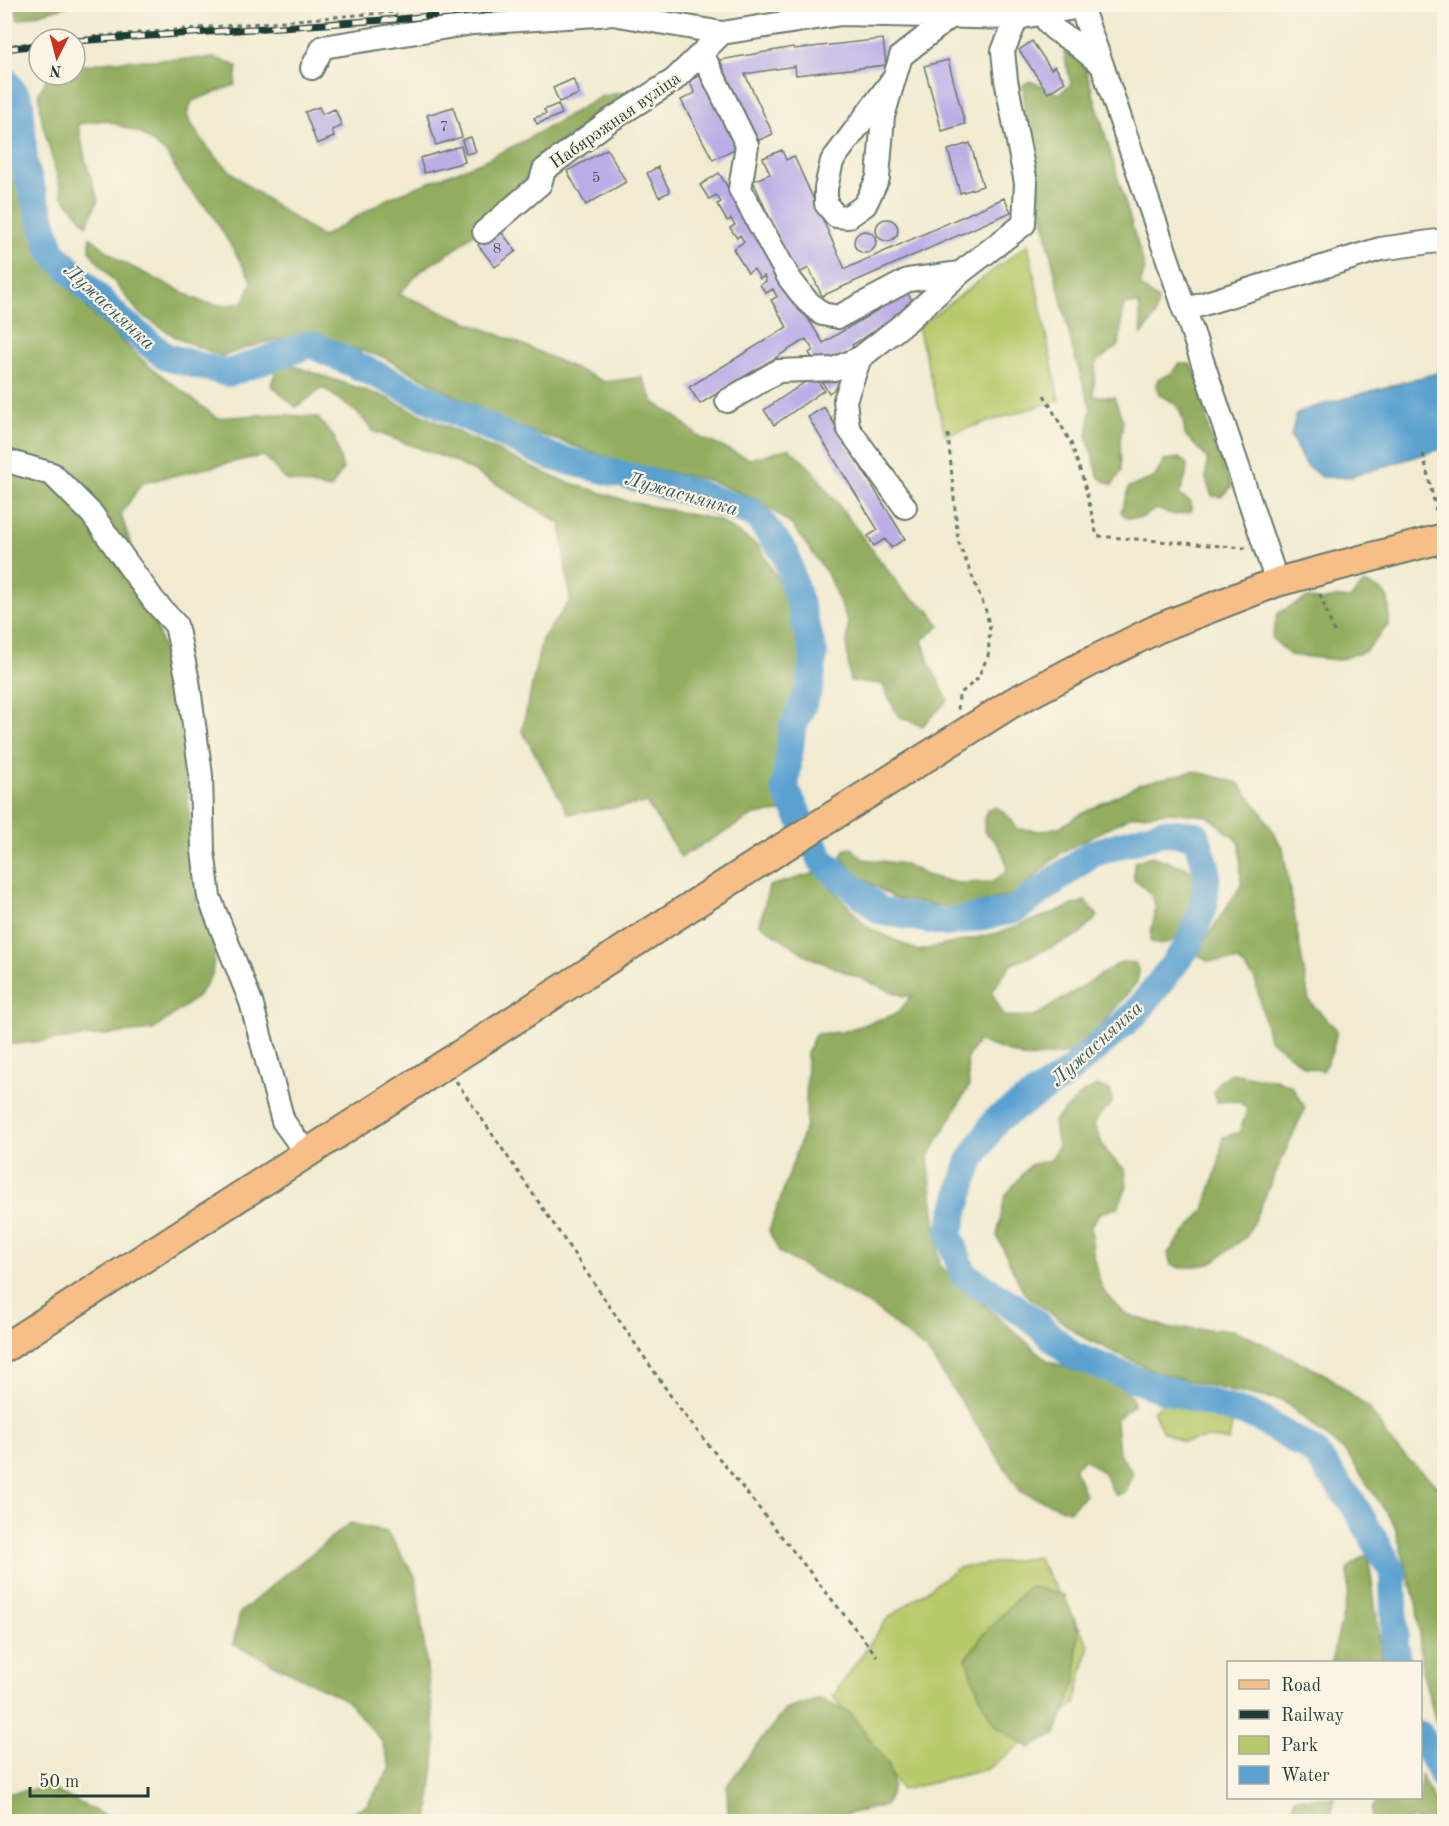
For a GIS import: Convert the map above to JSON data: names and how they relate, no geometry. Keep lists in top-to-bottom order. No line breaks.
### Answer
{"streets":{"street":["Набярэжная вуліца"]},"water":["Лужаснянка"],"house_numbers":["7","5","8"],"legend":["Road","Railway","Park","Water"],"scale_bar":"50 m","north":"bottom"}
